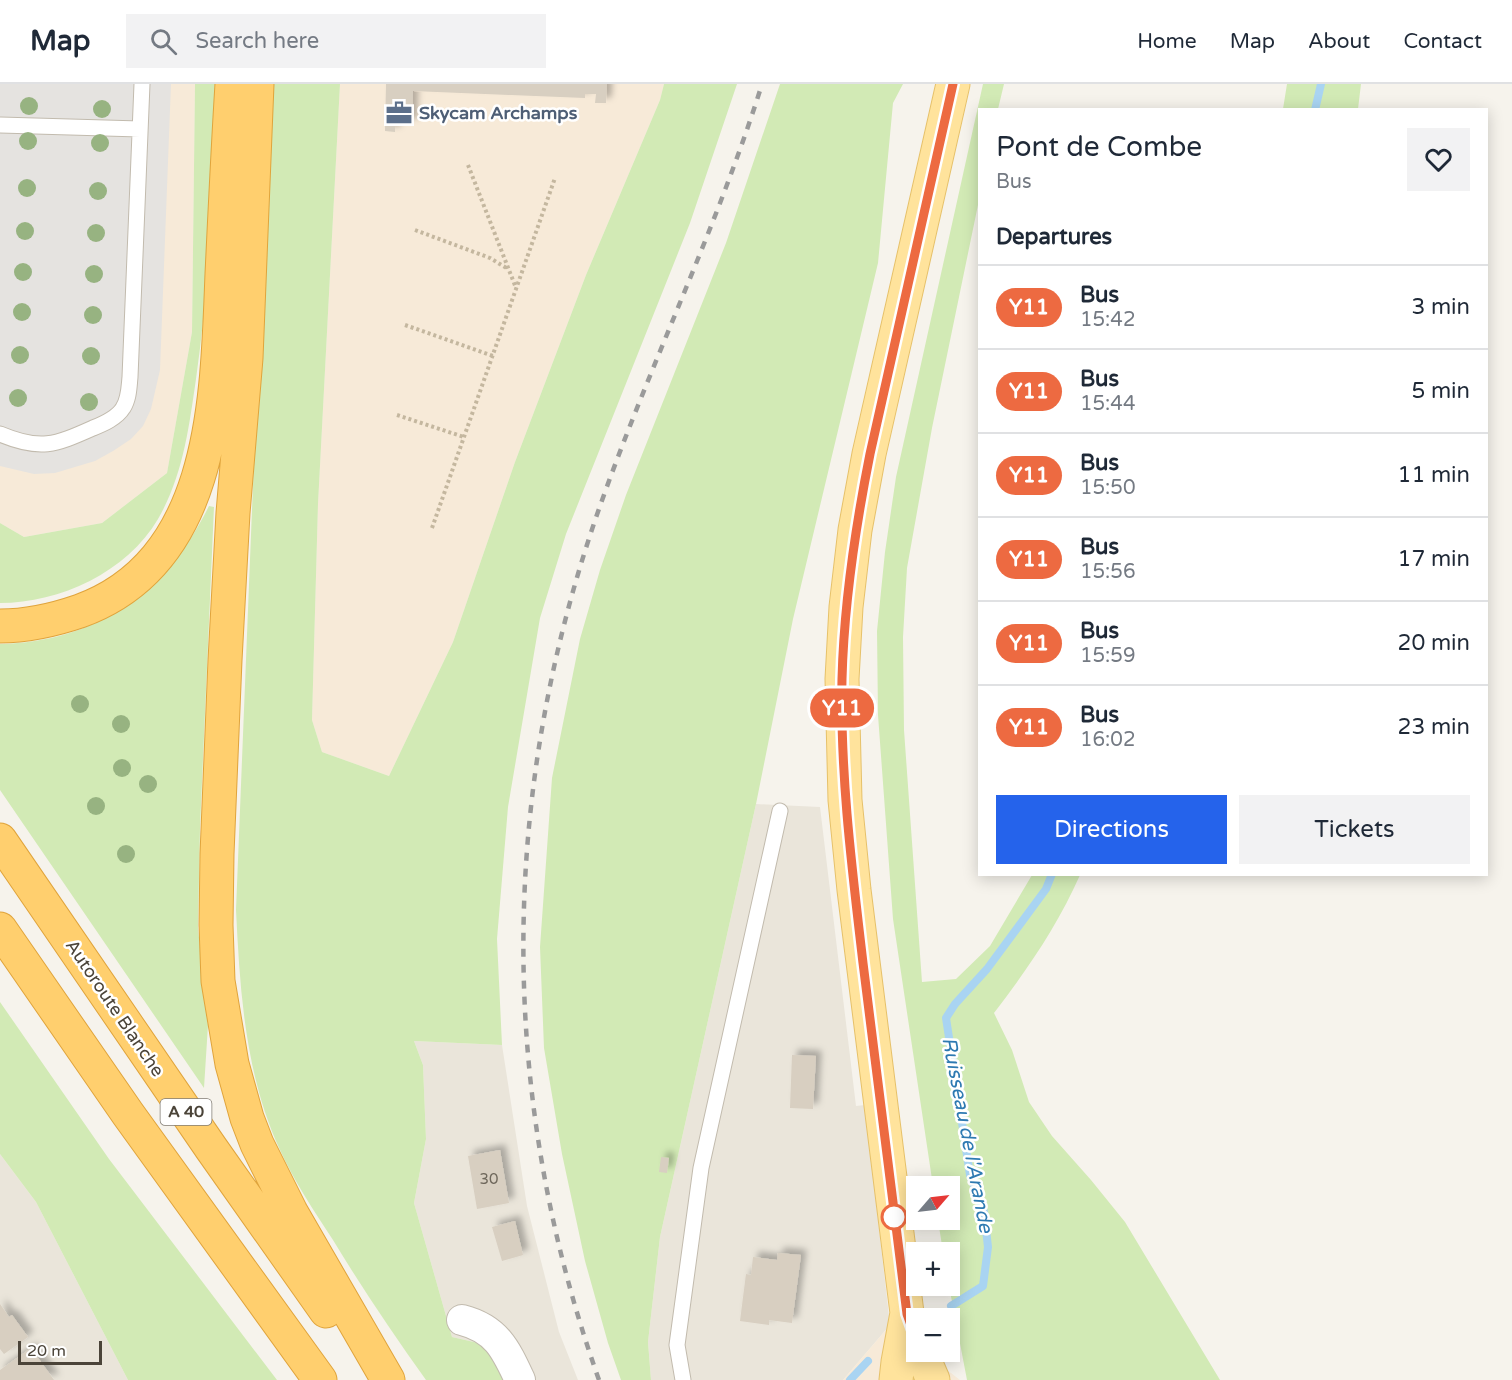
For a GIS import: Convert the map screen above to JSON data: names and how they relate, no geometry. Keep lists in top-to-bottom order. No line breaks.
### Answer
{"streets":{"highway":["Autoroute Blanche","A 40"]},"water":["Ruisseau de l'Arande"],"places":{"office":["Skycam Archamps"]},"lines":["bus line Y11"],"house_numbers":["30"],"scale_bar":"20 m","north":"top right","page":{"header":"Map","search":"Search here","nav":["Home","Map","About","Contact"],"on_map":"Y11","heading":[["Pont de Combe","Bus"],"Departures"],"list":[{"mark":"Y11","name":"Bus","note":"15:42","value":"3 min"},{"mark":"Y11","name":"Bus","note":"15:44","value":"5 min"},{"mark":"Y11","name":"Bus","note":"15:50","value":"11 min"},{"mark":"Y11","name":"Bus","note":"15:56","value":"17 min"},{"mark":"Y11","name":"Bus","note":"15:59","value":"20 min"},{"mark":"Y11","name":"Bus","note":"16:02","value":"23 min"}],"buttons":["Directions","Tickets"],"map_buttons":["+","−"],"scale":"20 m"}}
